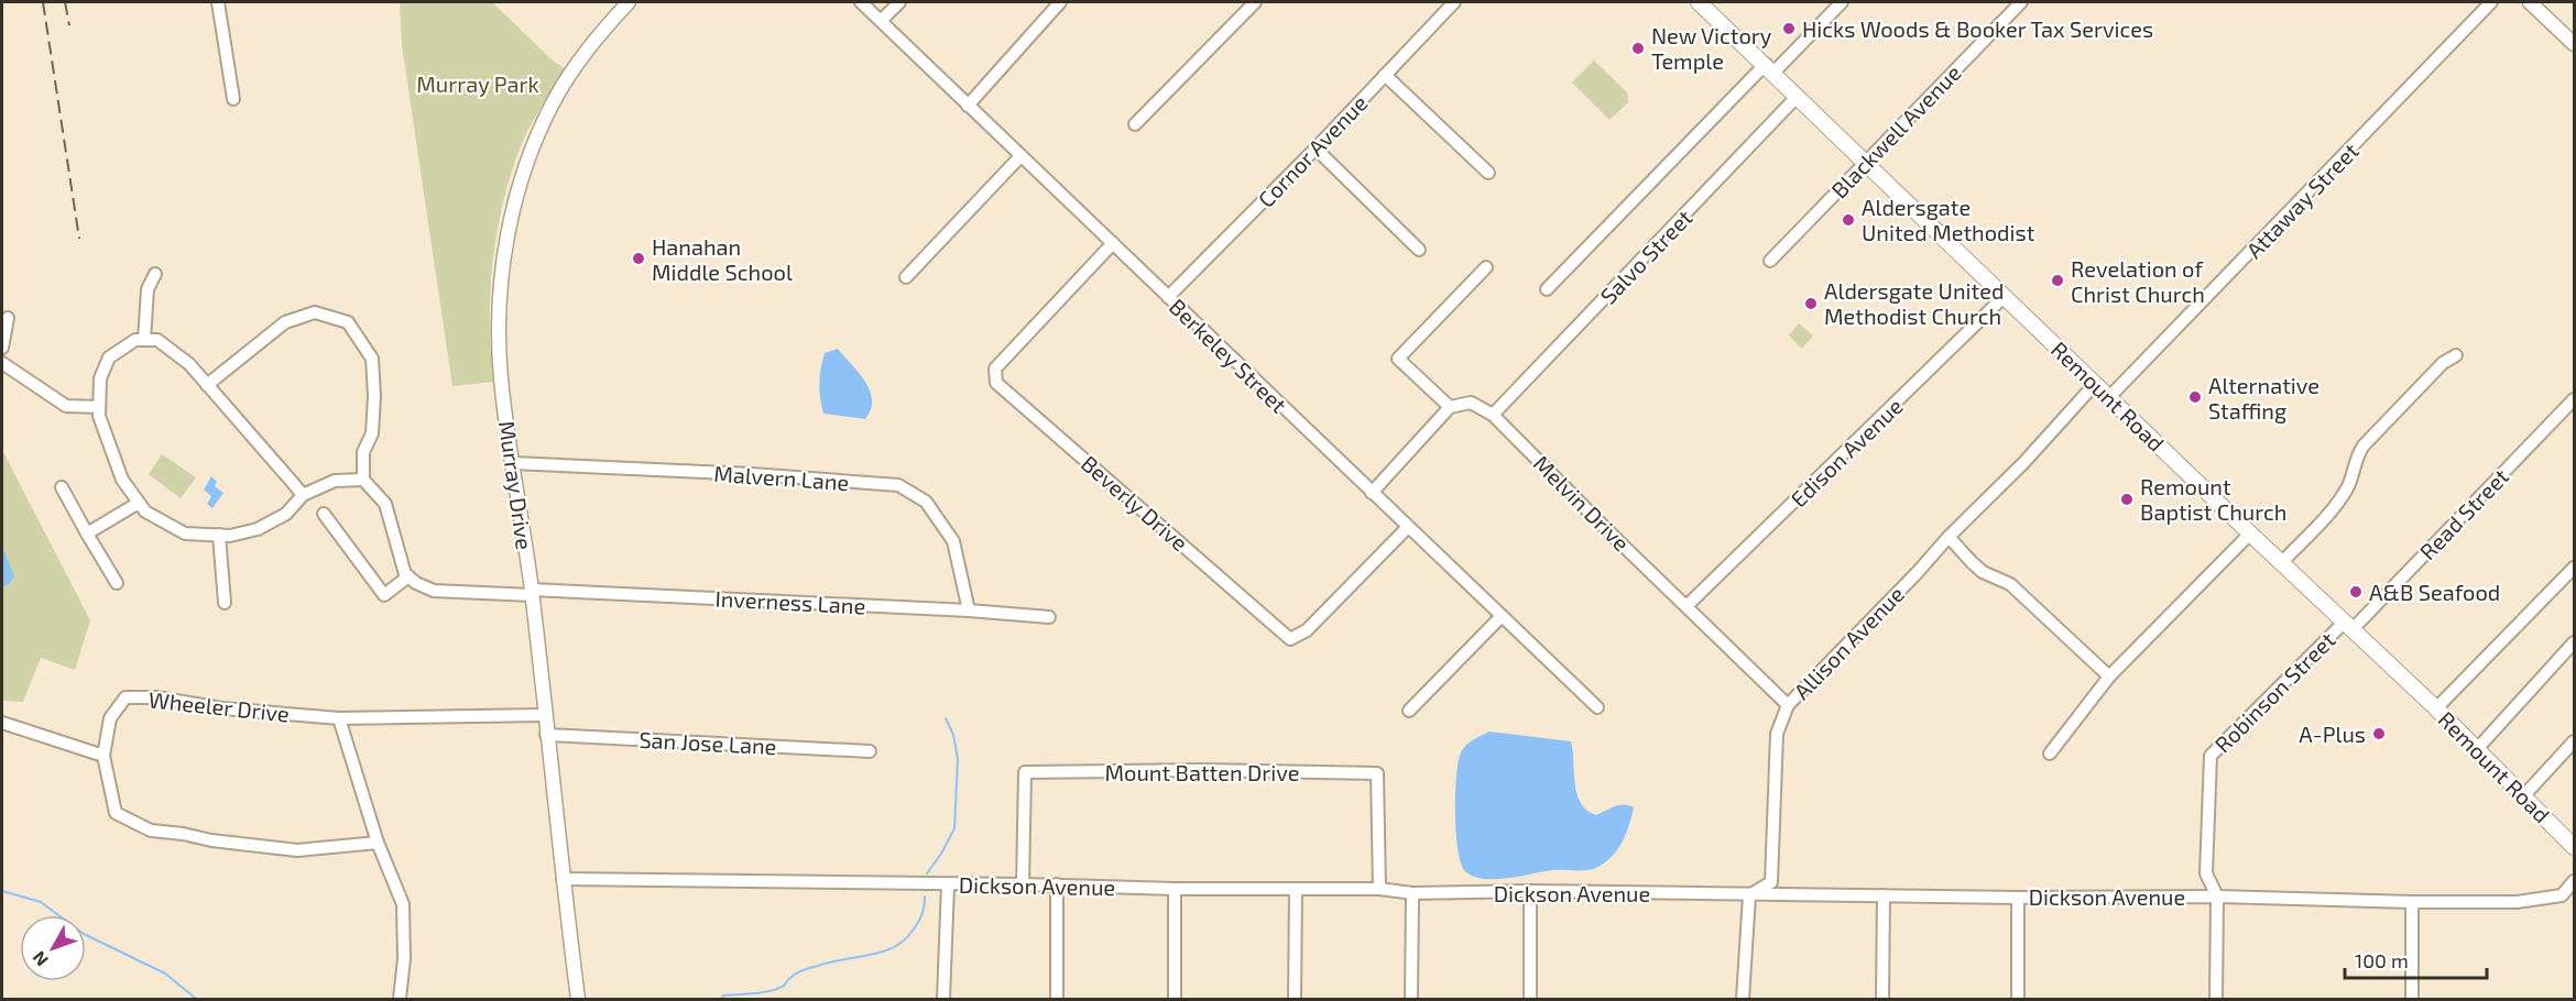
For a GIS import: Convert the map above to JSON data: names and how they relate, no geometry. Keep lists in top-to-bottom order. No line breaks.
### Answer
{"streets":{"main road":["Remount Road"],"street":["Blackwell Avenue","Cornor Avenue","Attaway Street","Salvo Street","Berkeley Street","Edison Avenue","Malvern Lane","Murray Drive","Beverly Drive","Melvin Drive","Read Street","Inverness Lane","Allison Avenue","Robinson Street","Wheeler Drive","San Jose Lane","Mount Batten Drive","Dickson Avenue"]},"crossings":[["Blackwell Avenue","Remount Road"],["Cornor Avenue","Berkeley Street"],["Attaway Street","Remount Road"],["Salvo Street","Remount Road"],["Salvo Street","Melvin Drive"],["Berkeley Street","Beverly Drive"],["Remount Road","Edison Avenue"],["Remount Road","Read Street"],["Remount Road","Allison Avenue"],["Remount Road","Robinson Street"],["Edison Avenue","Melvin Drive"],["Malvern Lane","Murray Drive"],["Malvern Lane","Inverness Lane"],["Murray Drive","Inverness Lane"],["Murray Drive","Wheeler Drive"],["Murray Drive","San Jose Lane"],["Murray Drive","Dickson Avenue"],["Melvin Drive","Allison Avenue"],["Read Street","Robinson Street"],["Allison Avenue","Dickson Avenue"],["Robinson Street","Dickson Avenue"],["Mount Batten Drive","Dickson Avenue"]],"parks":["Murray Park"],"places":["Hicks Woods & Booker Tax Services","New Victory Temple","Aldersgate United Methodist","Hanahan Middle School","Revelation of Christ Church","Aldersgate United Methodist Church","Alternative Staffing","Remount Baptist Church","A&B Seafood","A-Plus"],"scale_bar":"100 m","north":"bottom left"}
